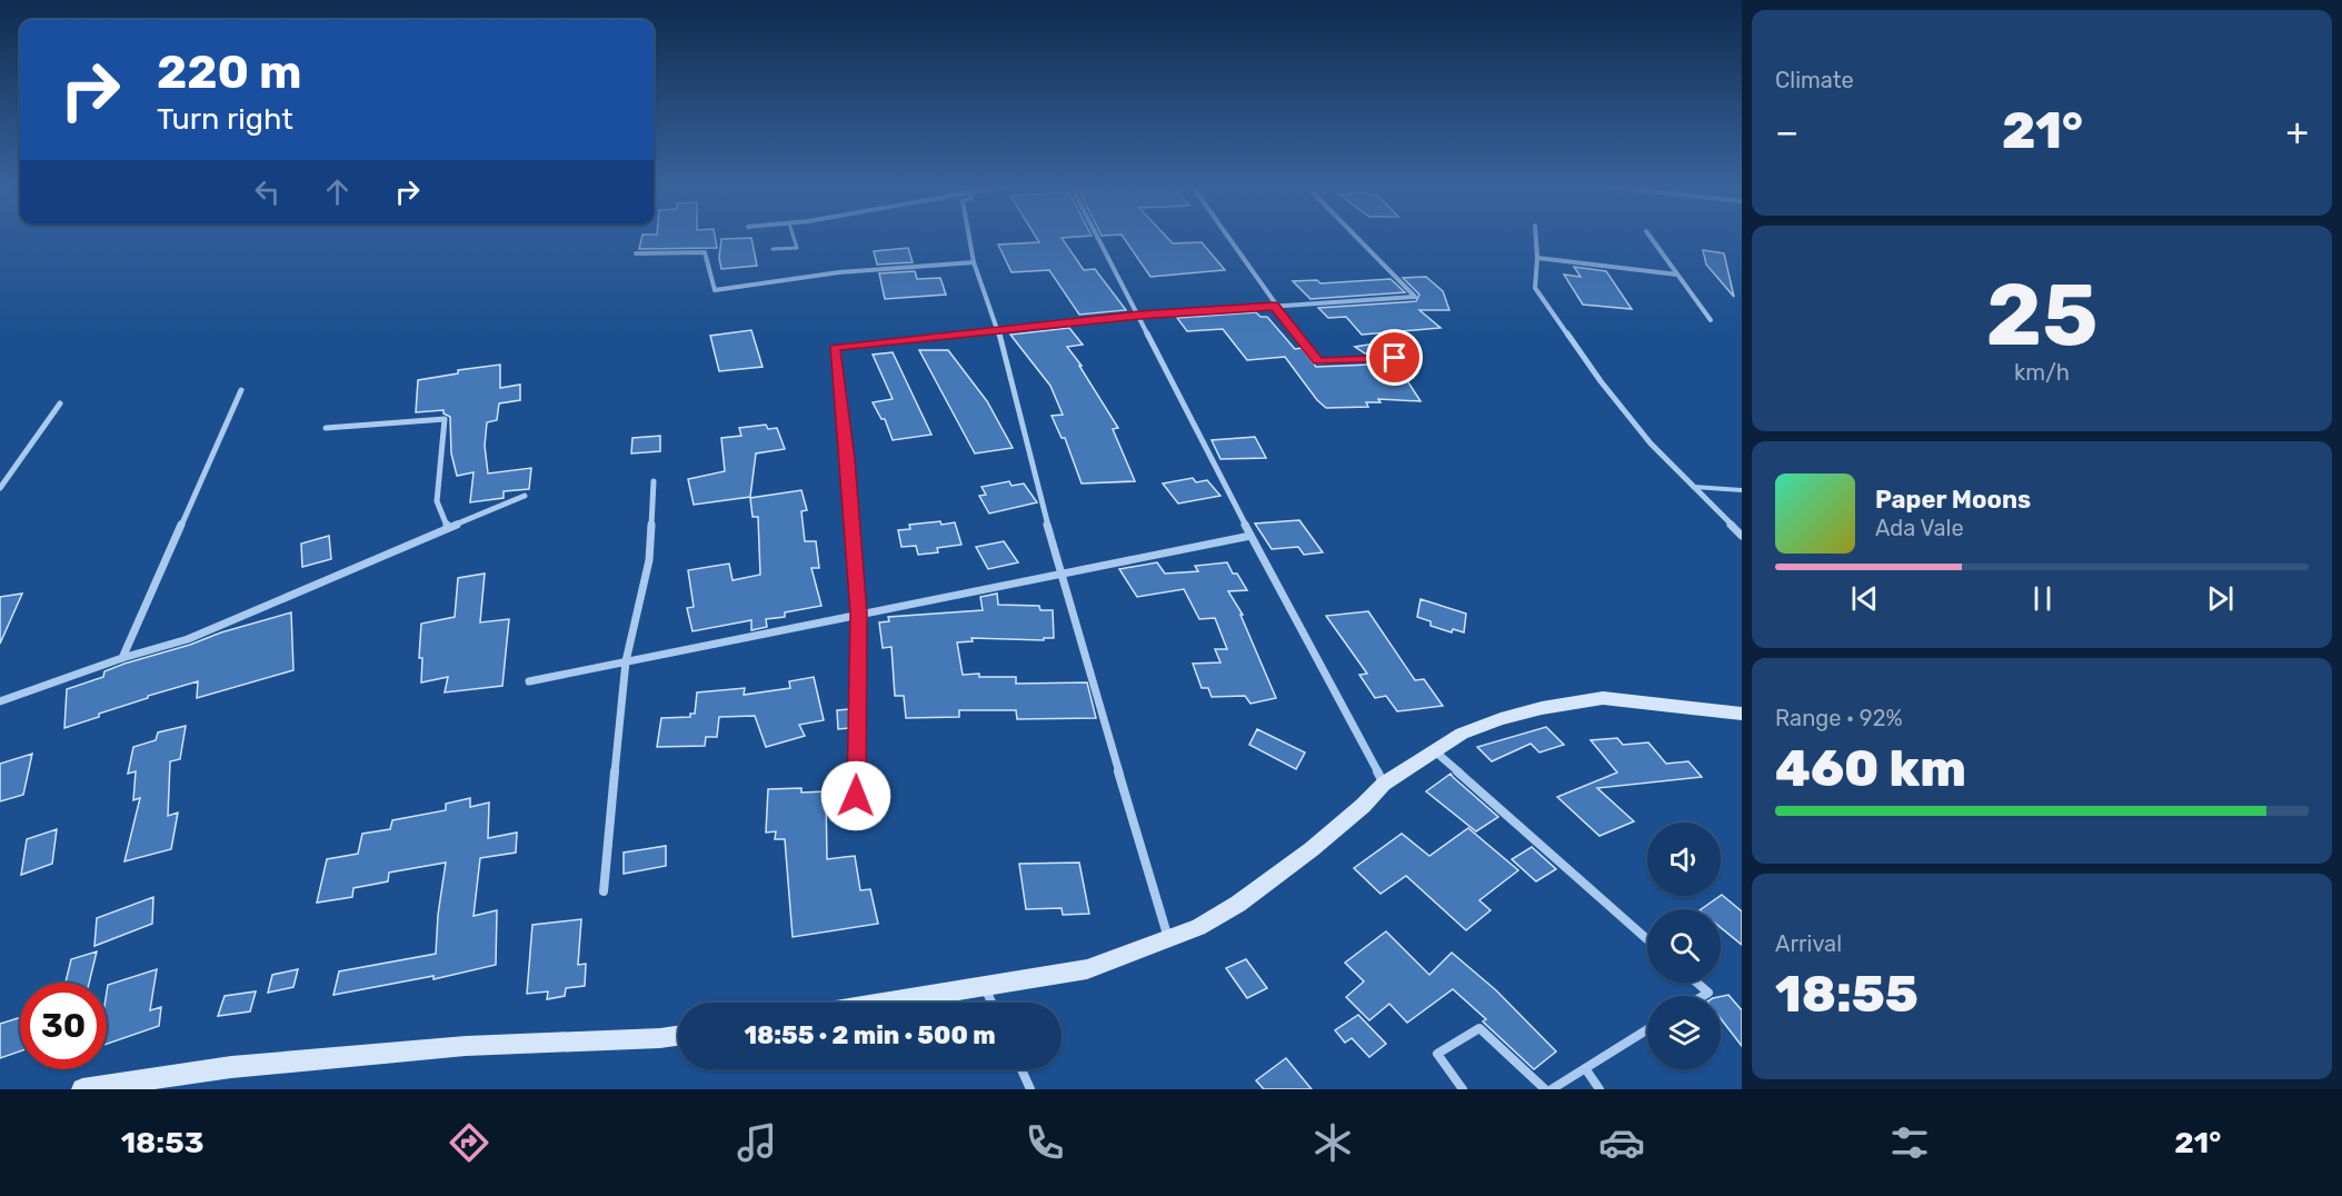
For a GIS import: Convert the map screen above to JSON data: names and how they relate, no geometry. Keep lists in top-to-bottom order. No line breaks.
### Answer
{"page":{"tile":["Climate",["25","km/h"],["Range · 92%","460 km"],["Arrival","18:55"]],"turn":["220 m","Turn right"],"heat":["−","21°","+"],"song":["Paper Moons","Ada Vale"],"limit":"30","trip":"18:55 · 2 min · 500 m","tabs":["18:53","21°"]}}
